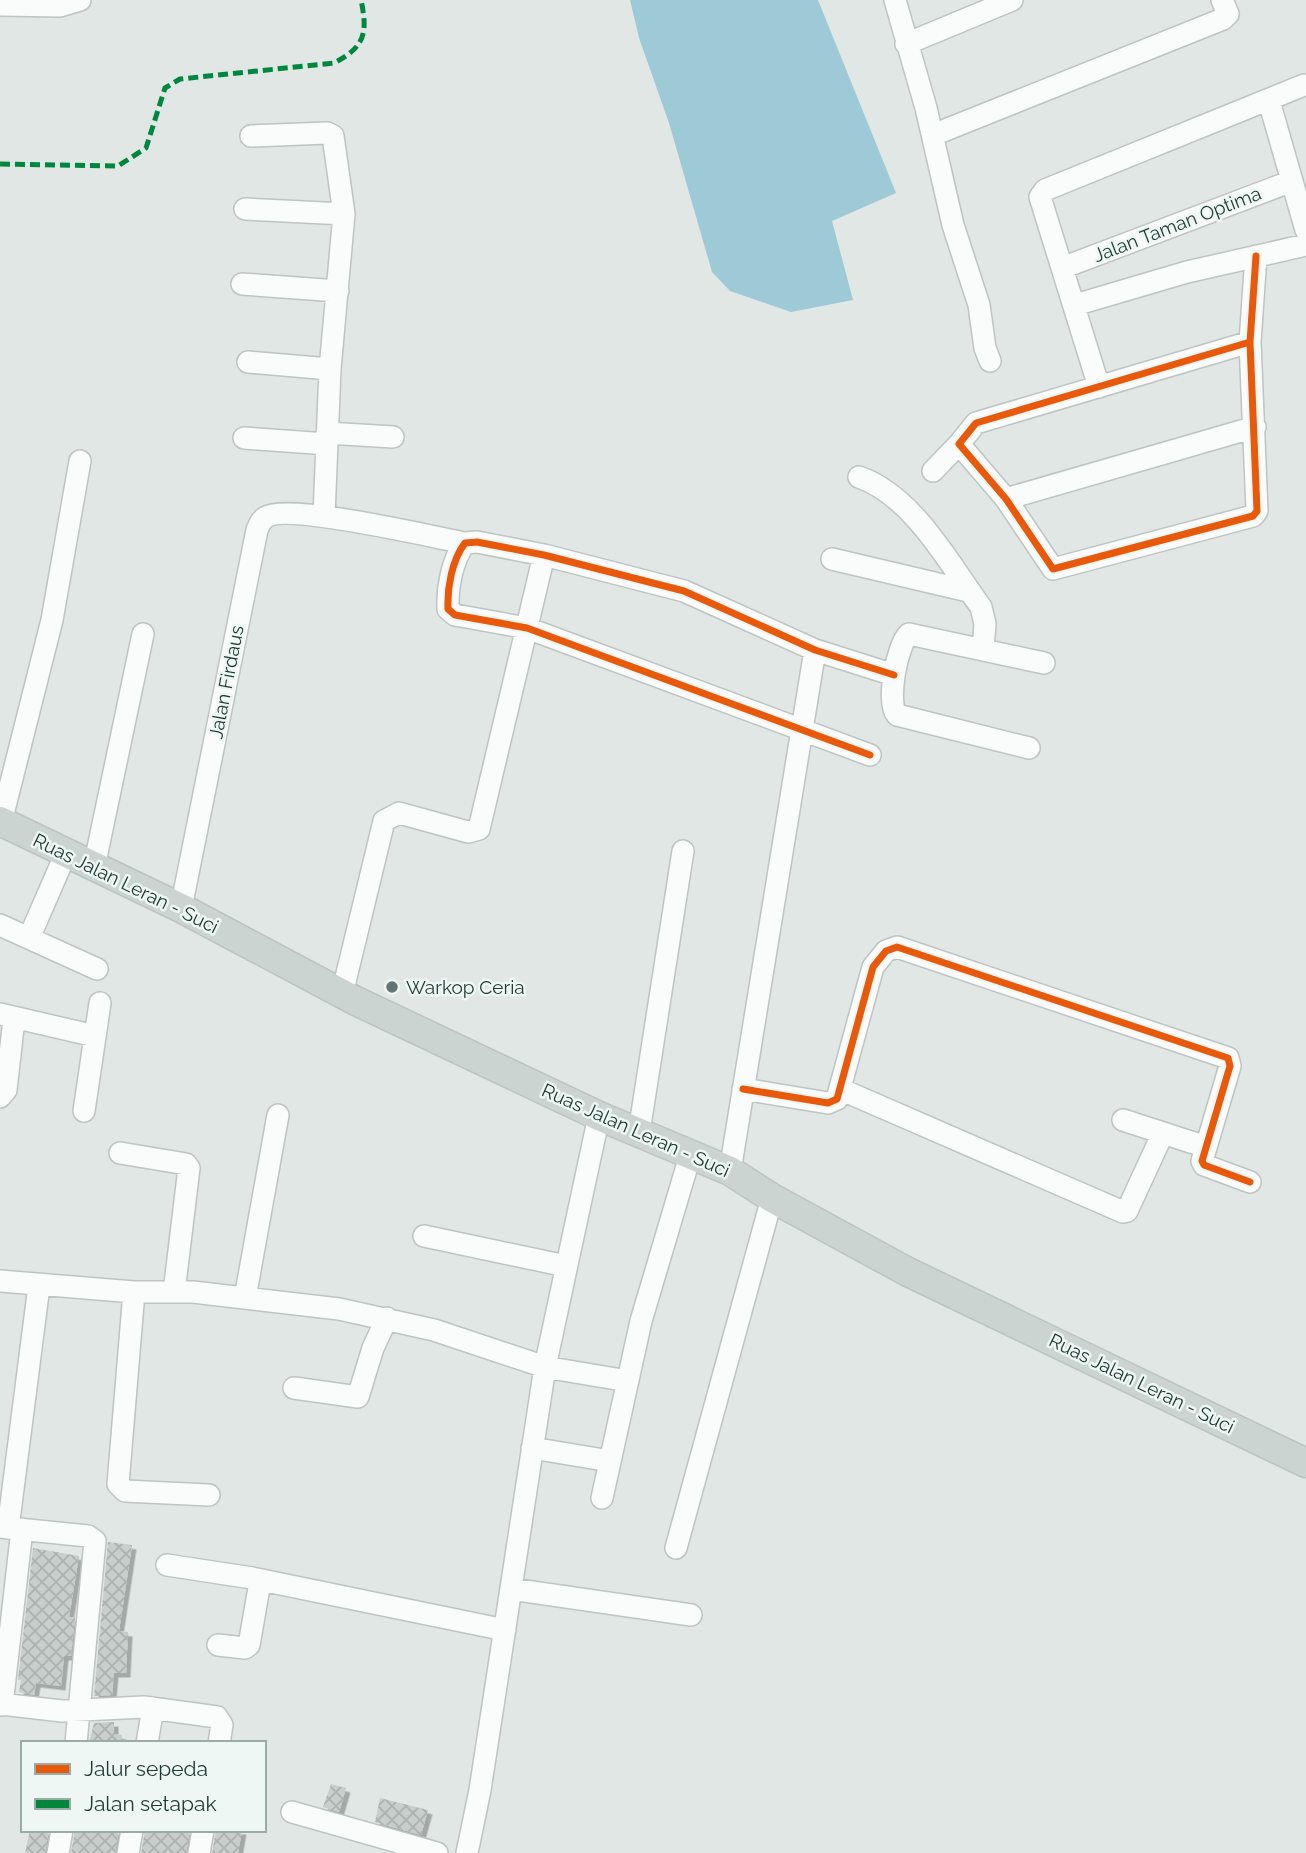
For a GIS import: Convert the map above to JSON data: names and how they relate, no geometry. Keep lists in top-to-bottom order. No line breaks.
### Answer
{"streets":{"main road":["Ruas Jalan Leran - Suci"],"street":["Jalan Taman Optima","Jalan Firdaus"]},"crossings":[["Jalan Firdaus","Ruas Jalan Leran - Suci"]],"places":["Warkop Ceria"],"legend":["Jalur sepeda","Jalan setapak"]}
